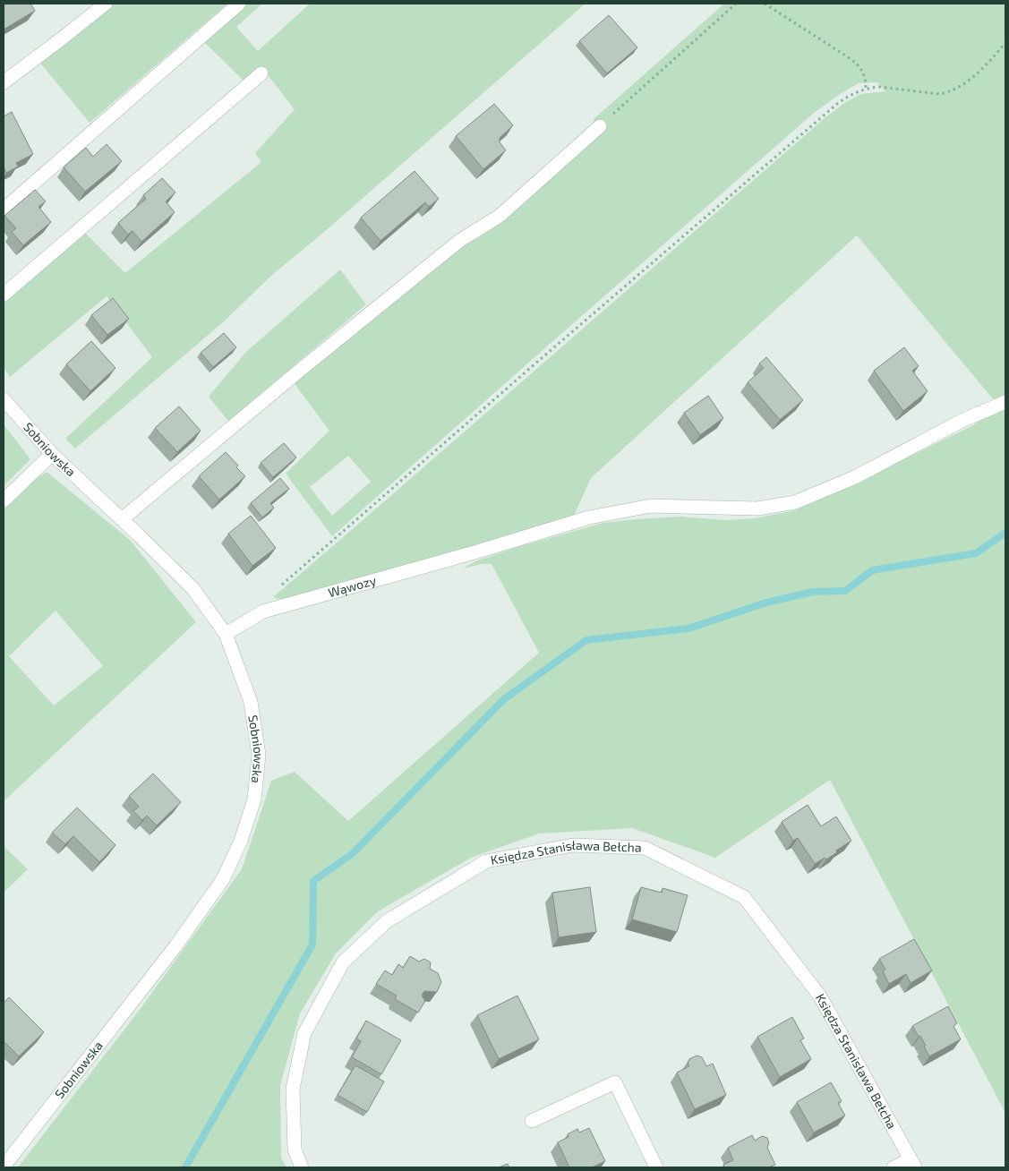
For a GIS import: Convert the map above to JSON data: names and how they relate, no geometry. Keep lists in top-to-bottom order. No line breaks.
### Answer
{"streets":{"street":["Sobniowska","Wąwozy","Księdza Stanisława Bełcha"]},"crossings":[["Sobniowska","Wąwozy"]]}
